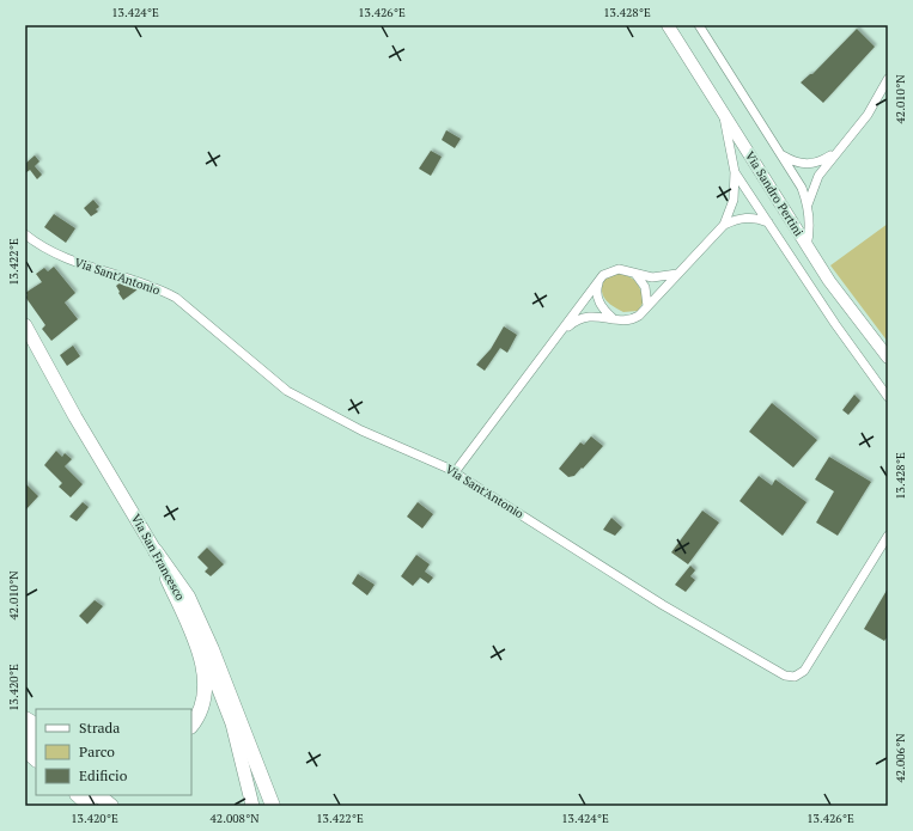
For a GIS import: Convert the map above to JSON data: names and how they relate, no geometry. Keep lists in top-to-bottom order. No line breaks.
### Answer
{"streets":{"main road":["Via Sandro Pertini","Via San Francesco"],"street":["Via Sant'Antonio"]},"legend":["Strada","Parco","Edificio"],"coordinates":["13.424°E","13.426°E","13.428°E","42.010°N","13.422°E","13.420°E","42.006°N","42.008°N"]}
